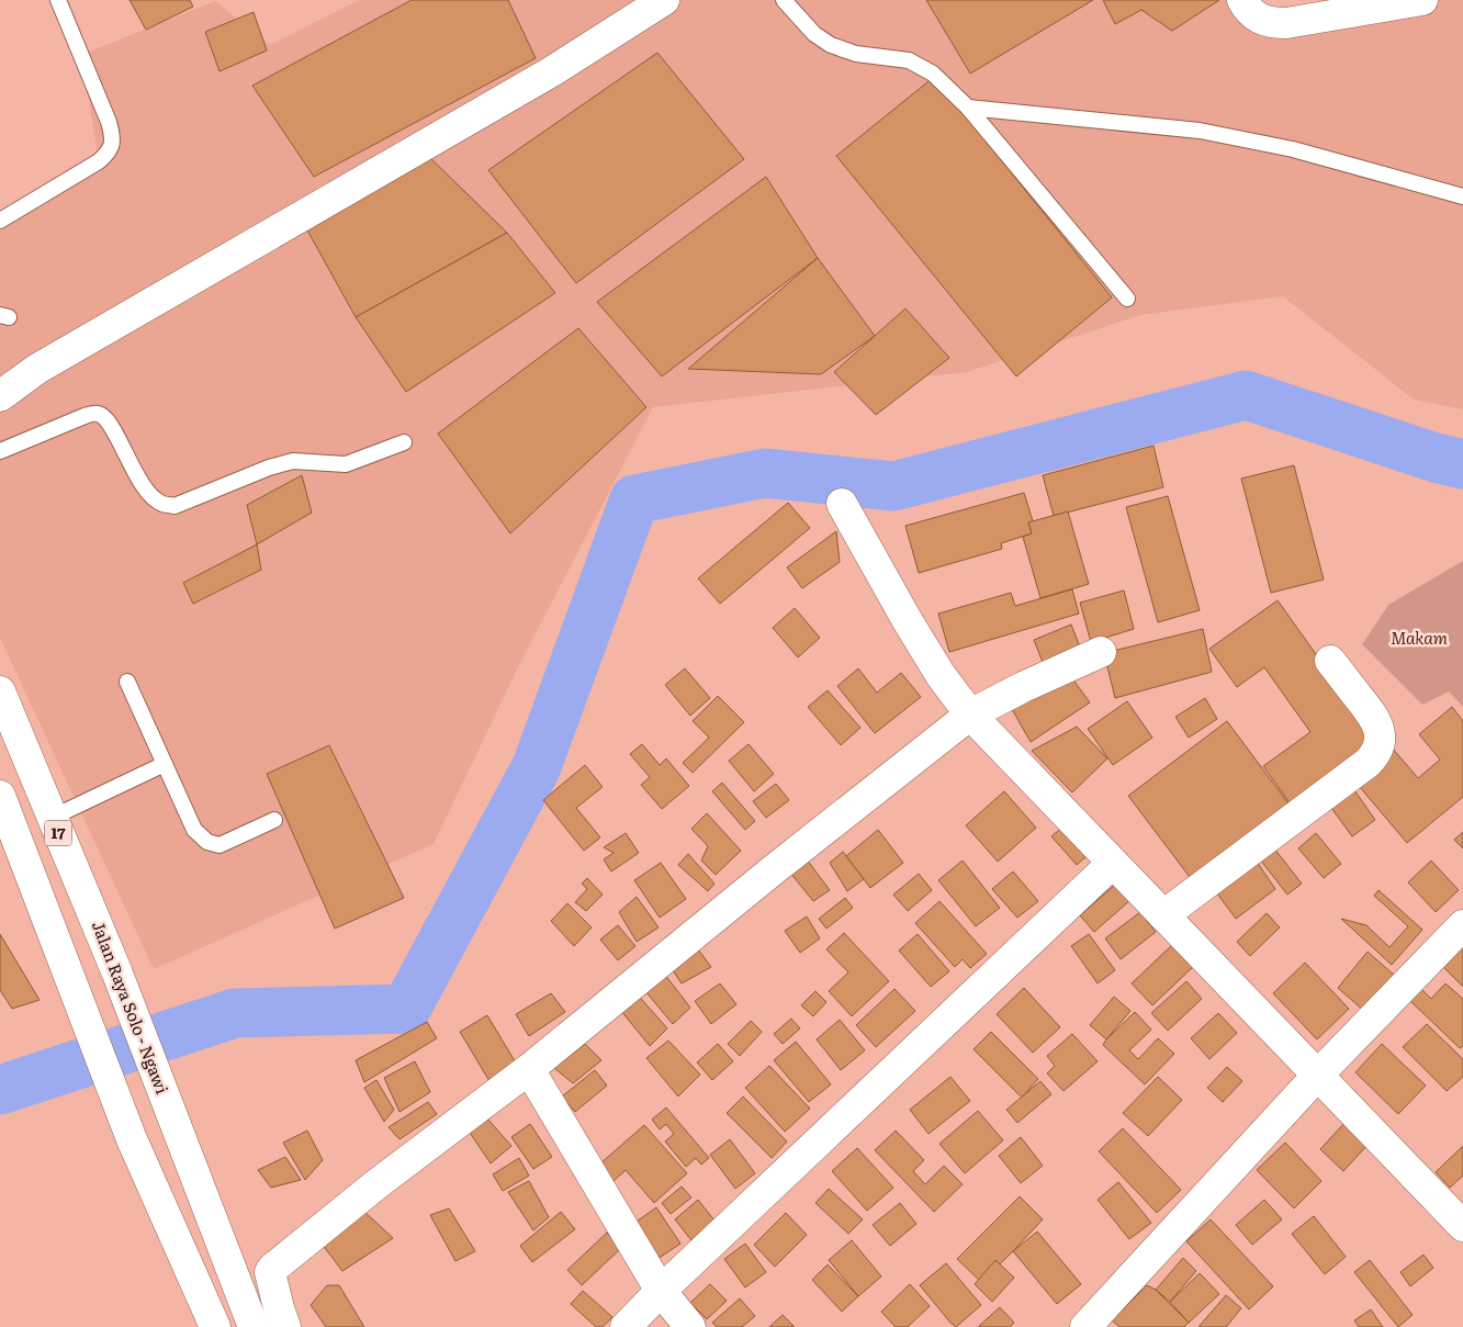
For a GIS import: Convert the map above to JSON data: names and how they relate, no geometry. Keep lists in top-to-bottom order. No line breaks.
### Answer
{"streets":{"main road":["17","Jalan Raya Solo - Ngawi"]},"parks":["Makam"]}
